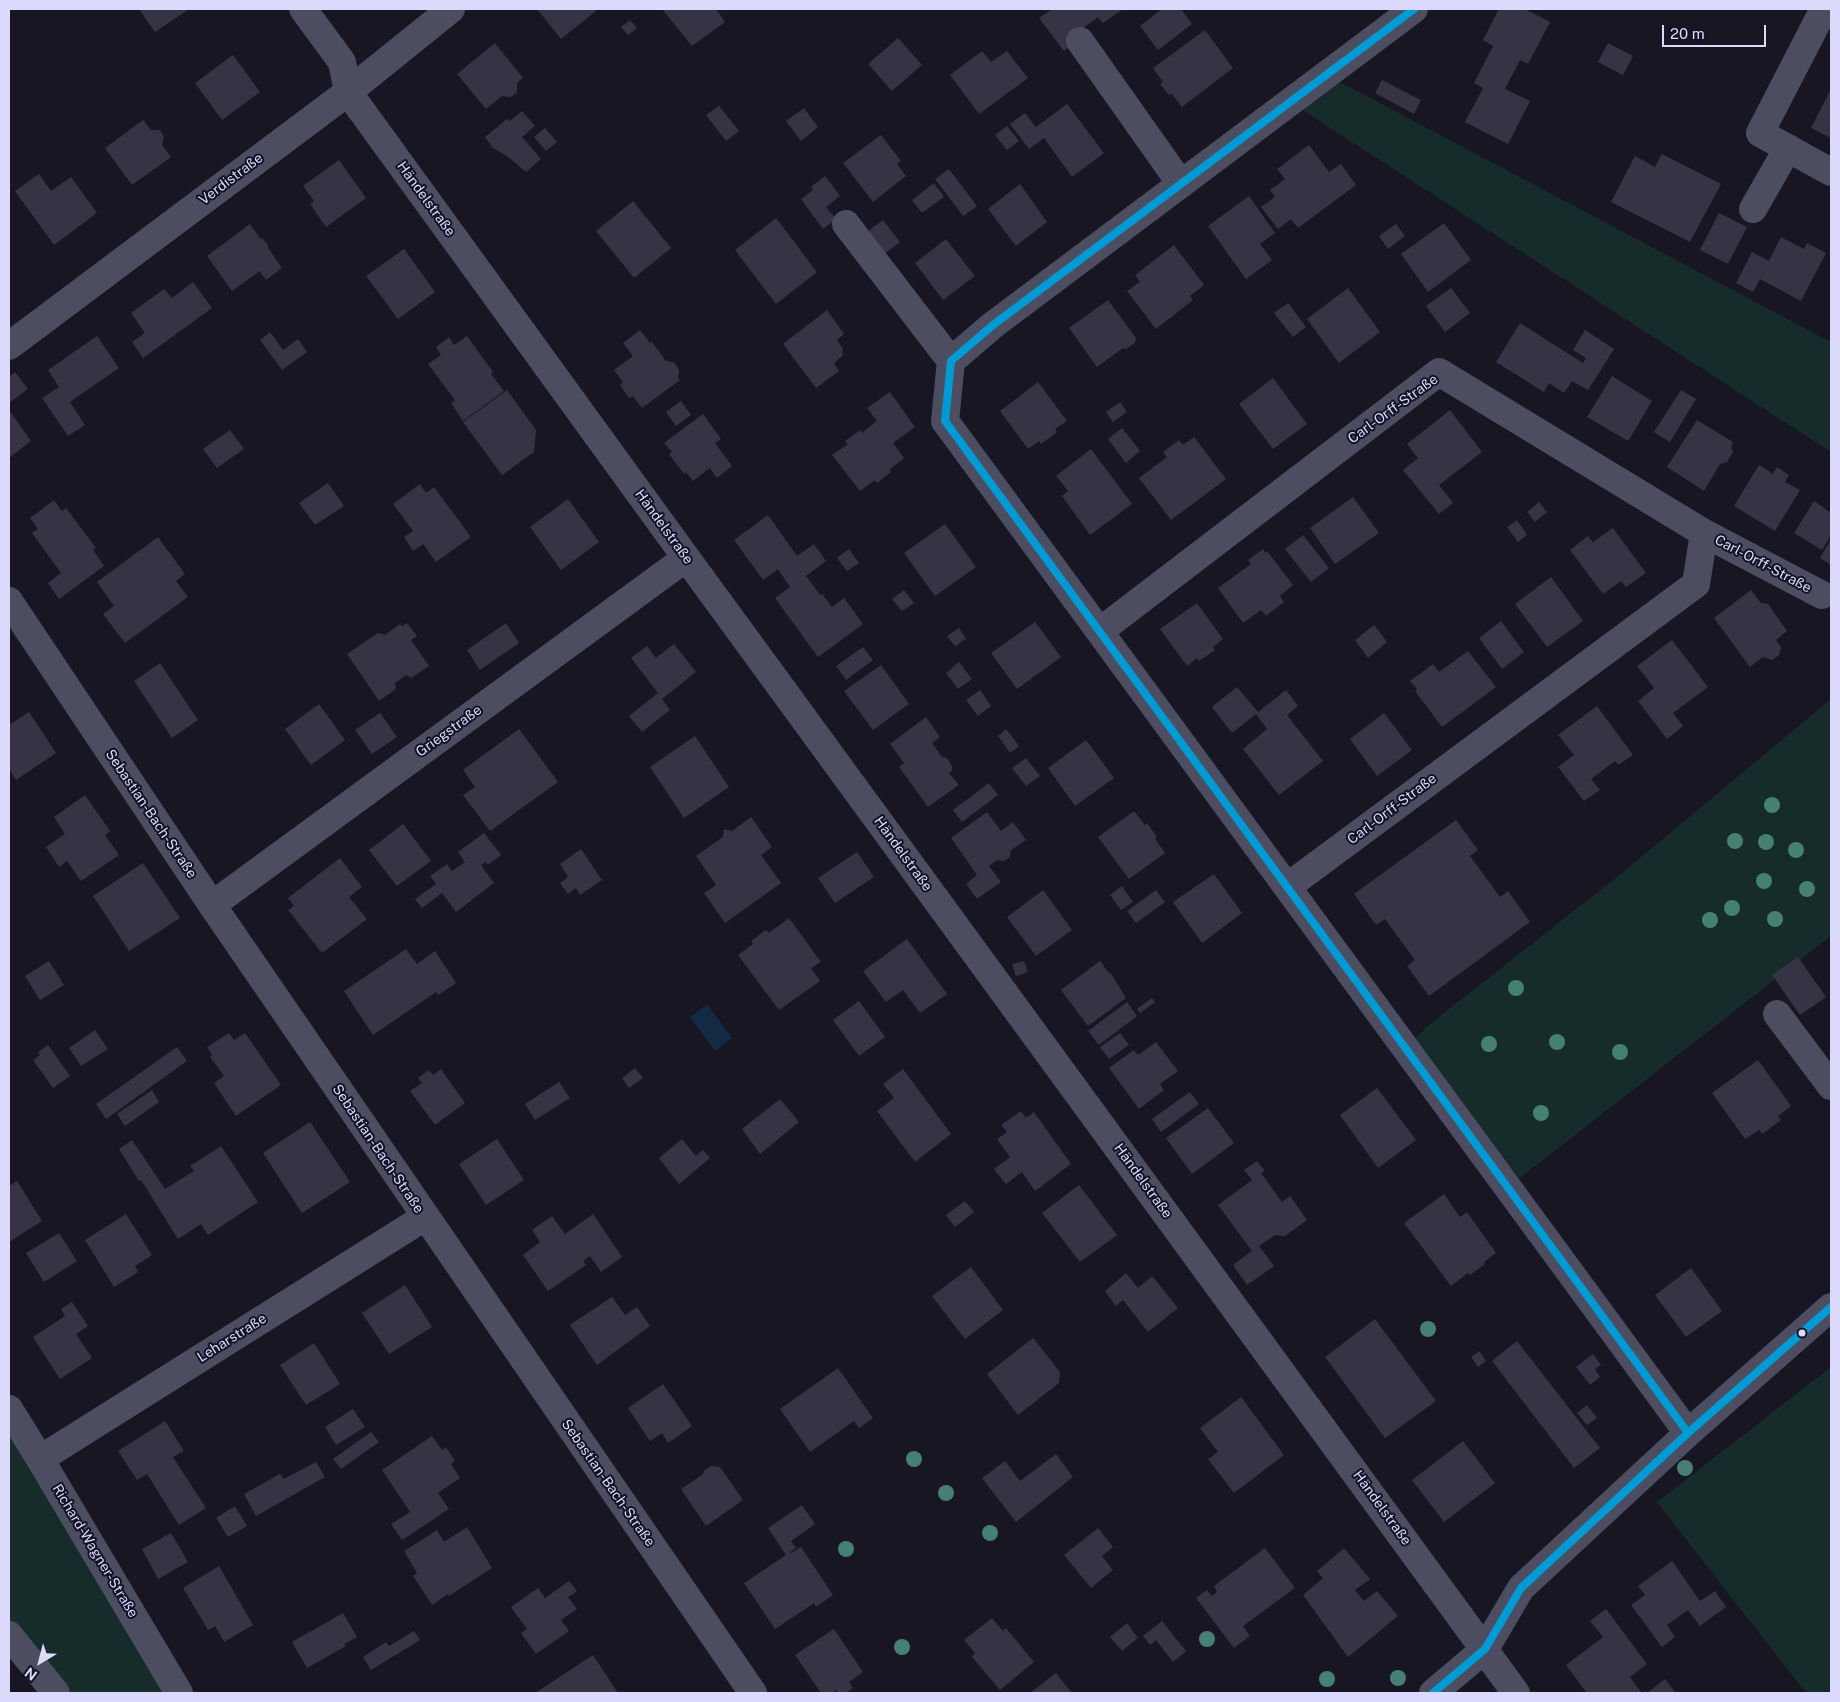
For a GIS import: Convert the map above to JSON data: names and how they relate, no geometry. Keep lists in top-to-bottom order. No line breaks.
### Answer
{"streets":{"street":["Verdistraße","Händelstraße","Carl-Orff-Straße","Griegstraße","Sebastian-Bach-Straße","Leharstraße","Richard-Wagner-Straße"]},"crossings":[["Verdistraße","Händelstraße"],["Händelstraße","Griegstraße"],["Griegstraße","Sebastian-Bach-Straße"],["Sebastian-Bach-Straße","Leharstraße"],["Leharstraße","Richard-Wagner-Straße"]],"scale_bar":"20 m","north":"bottom left"}
